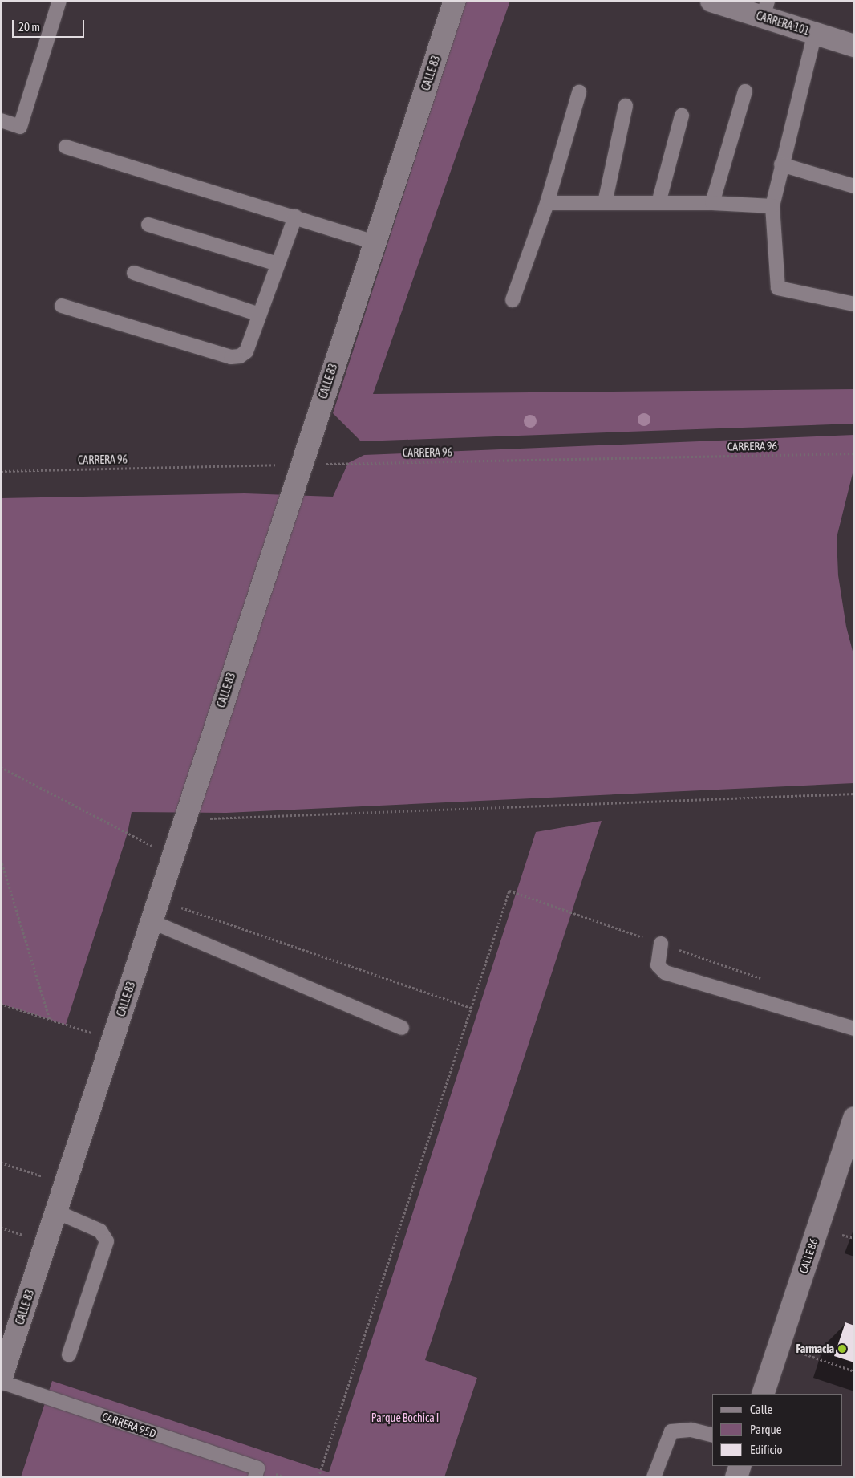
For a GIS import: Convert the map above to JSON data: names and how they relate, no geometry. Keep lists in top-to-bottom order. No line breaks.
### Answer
{"streets":{"street":["CARRERA 101","CALLE 83","CALLE 86"],"lane":["CARRERA 95D"],"path":["CARRERA 96"]},"crossings":[["CALLE 83","CARRERA 96"],["CALLE 83","CARRERA 95D"]],"parks":["Parque Bochica I"],"places":["Farmacia"],"legend":["Calle","Parque","Edificio"],"scale_bar":"20 m"}
